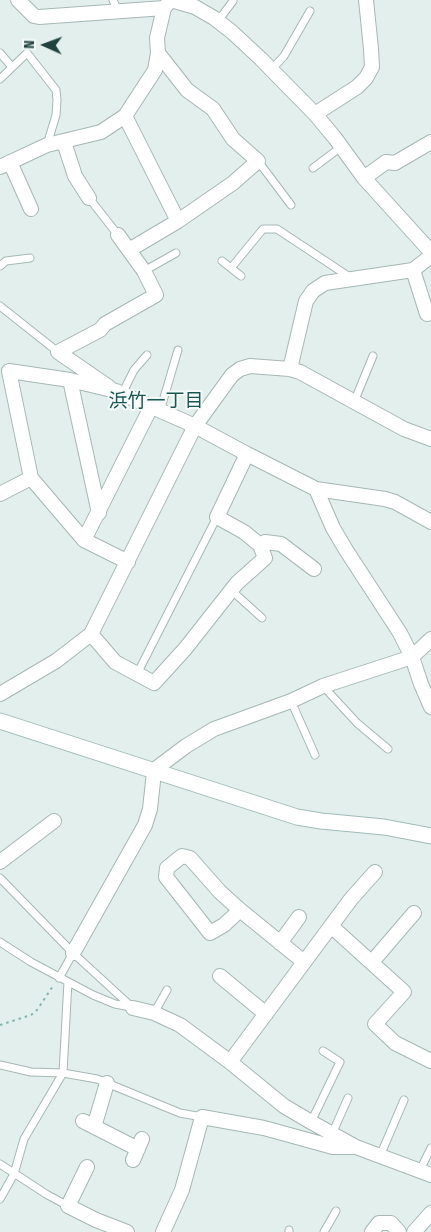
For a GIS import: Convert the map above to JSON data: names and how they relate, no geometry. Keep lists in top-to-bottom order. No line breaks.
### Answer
{"districts":["浜竹一丁目"],"north":"left"}
